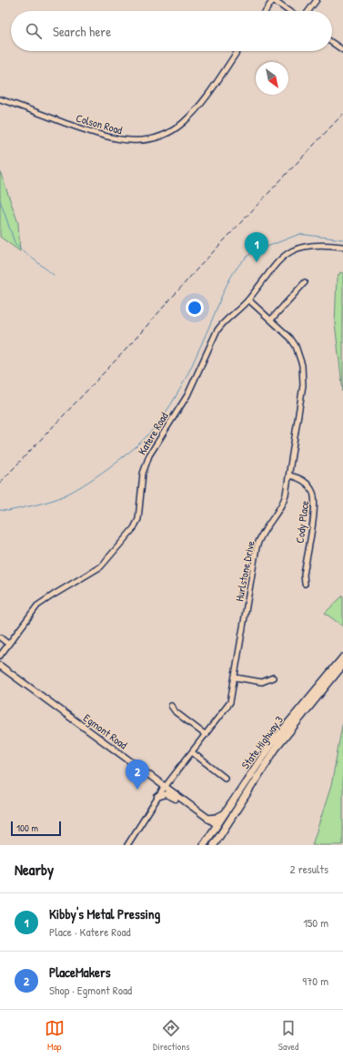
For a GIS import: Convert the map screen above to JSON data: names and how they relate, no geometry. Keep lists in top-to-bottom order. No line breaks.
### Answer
{"streets":{"highway":["State Highway 3"],"main road":["Egmont Road"],"street":["Colson Road","Katere Road","Cody Place","Hurlstone Drive"]},"crossings":[["Katere Road","Hurlstone Drive"],["Cody Place","Hurlstone Drive"],["Hurlstone Drive","Egmont Road"],["Egmont Road","State Highway 3"]],"scale_bar":"100 m","north":"bottom right","page":{"search":"Search here","pins":["1","2"],"scale":"100 m","heading":["Nearby","2 results"],"list":[{"mark":"1","name":"Kibby's Metal Pressing","note":"Place · Katere Road","value":"150 m"},{"mark":"2","name":"PlaceMakers","note":"Shop · Egmont Road","value":"970 m"}],"nav":["Map","Directions","Saved"]}}
